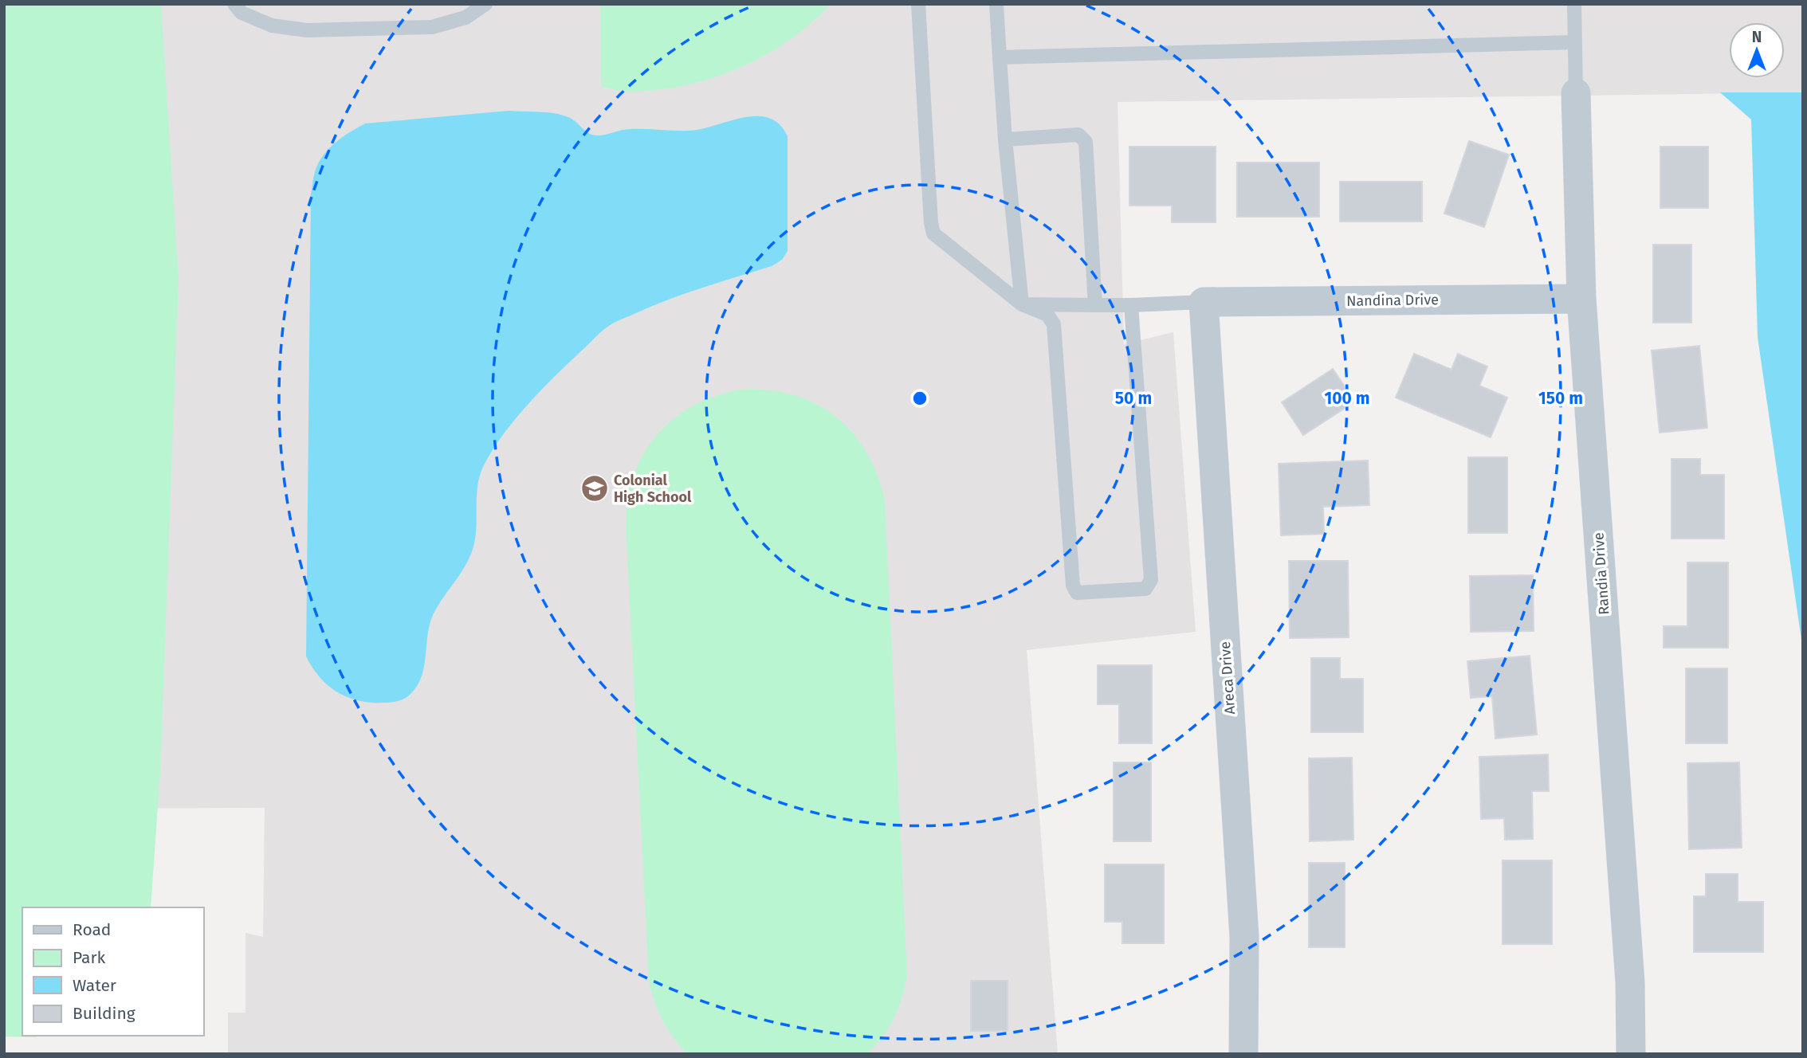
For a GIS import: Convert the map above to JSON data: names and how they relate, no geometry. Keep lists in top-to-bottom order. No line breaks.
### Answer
{"streets":{"street":["Nandina Drive","Randia Drive","Areca Drive"]},"crossings":[["Nandina Drive","Randia Drive"],["Nandina Drive","Areca Drive"]],"places":{"school or university":["Colonial High School"]},"legend":["Road","Park","Water","Building"],"north":"top","rings":["50 m","100 m","150 m"]}
